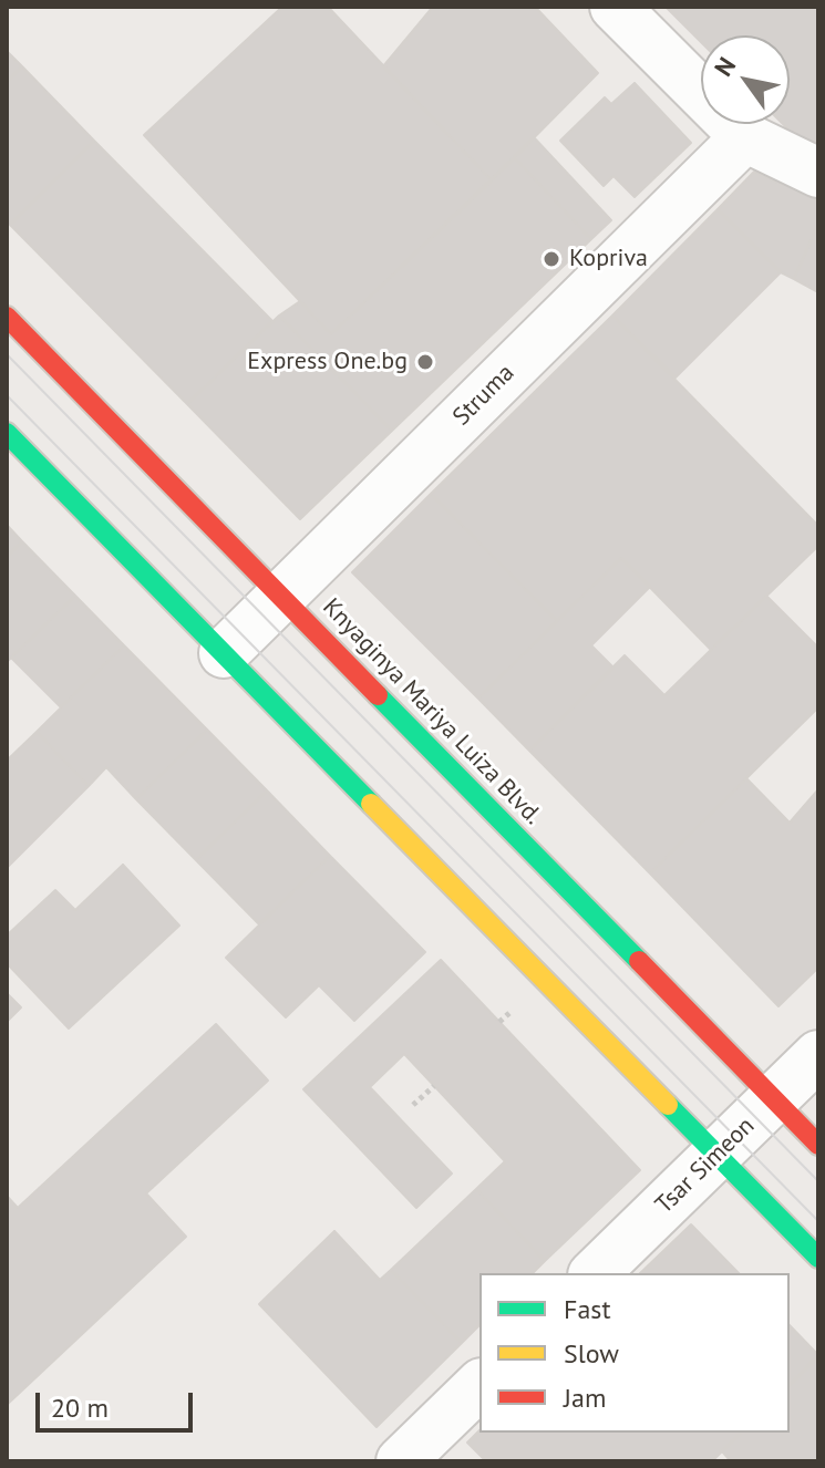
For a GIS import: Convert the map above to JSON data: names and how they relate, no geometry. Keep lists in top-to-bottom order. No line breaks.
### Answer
{"streets":{"main road":["Knyaginya Mariya Luiza Blvd."],"street":["Struma","Tsar Simeon"]},"crossings":[["Struma","Knyaginya Mariya Luiza Blvd."],["Knyaginya Mariya Luiza Blvd.","Tsar Simeon"]],"places":["Kopriva","Express One.bg"],"legend":["Fast","Slow","Jam"],"scale_bar":"20 m","north":"top left"}
